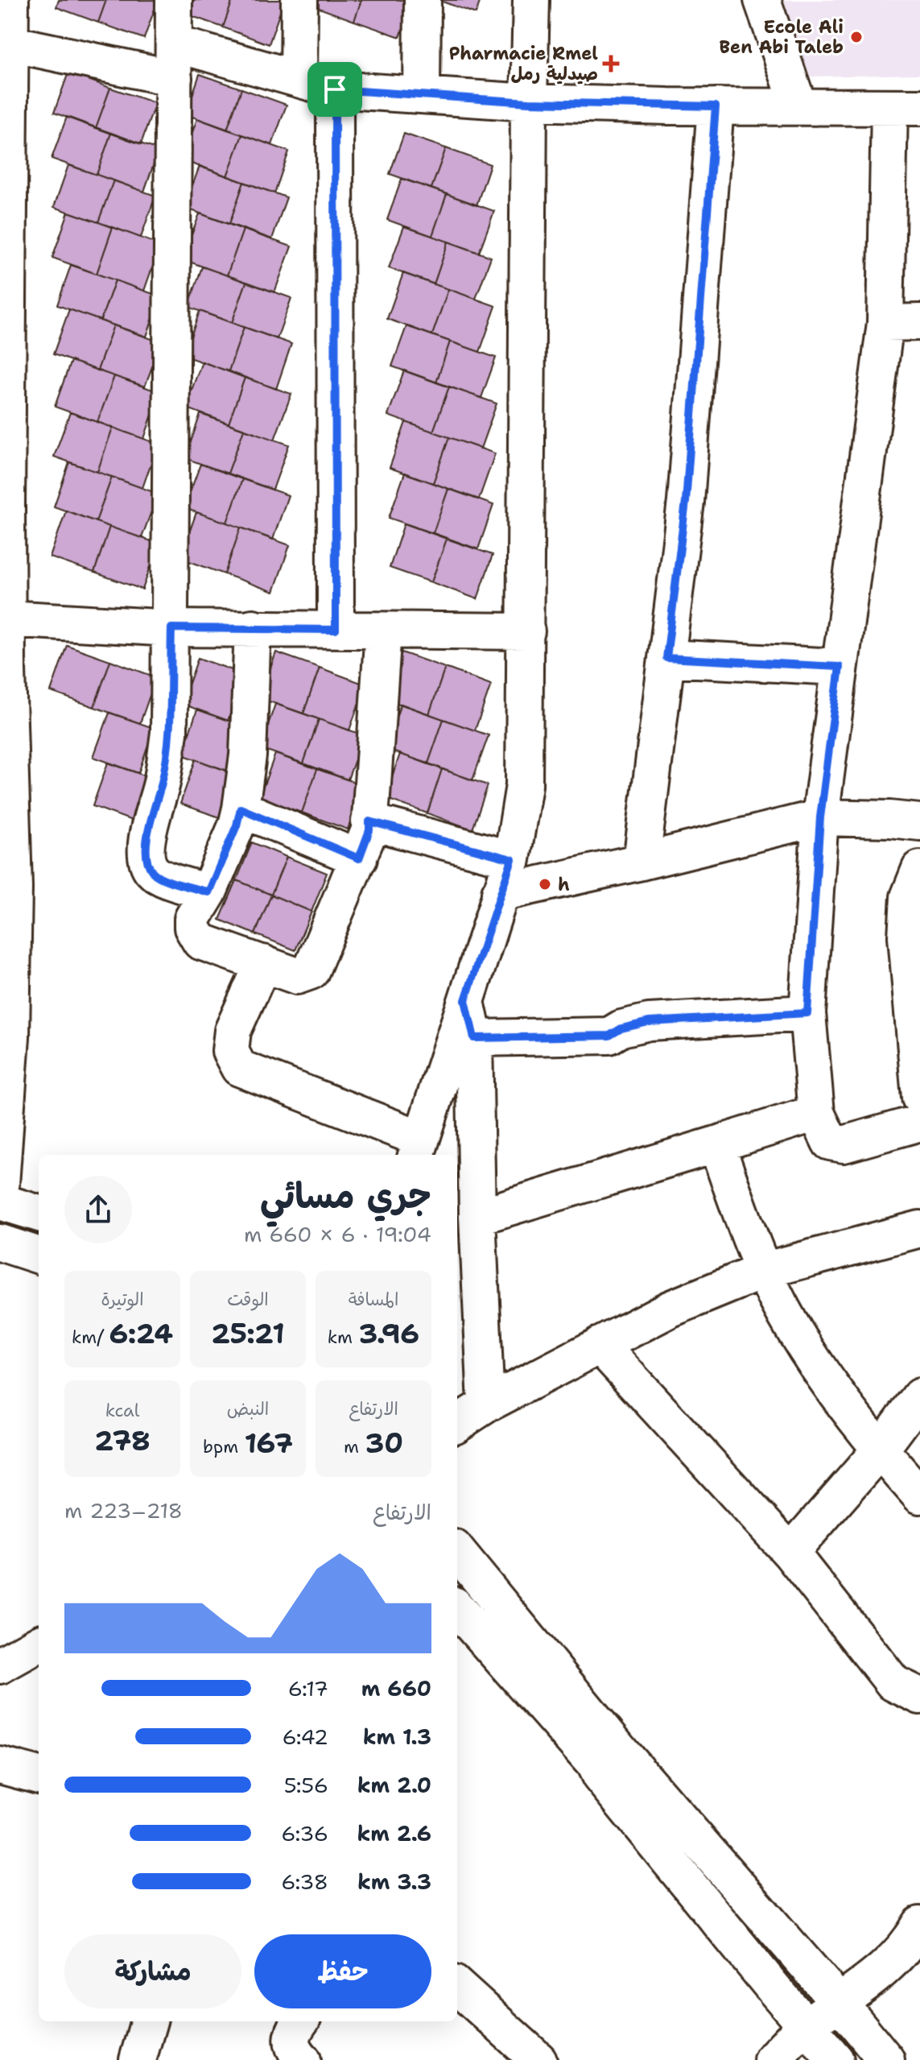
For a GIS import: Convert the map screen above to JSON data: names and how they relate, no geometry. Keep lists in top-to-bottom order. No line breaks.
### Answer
{"places":{"other":["Ecole Ali Ben Abi Taleb","h"],"health":["Pharmacie Rmel صيدلية رمل"]},"page":{"heading":["جري مسائي","19:04 · 6 × 660 m"],"stats":[["المسافة","3.96 km"],["الوقت","25:21"],["الوتيرة","6:24 /km"],["الارتفاع","30 m"],["النبض","167 bpm"],["kcal","278"]],"chart":["الارتفاع","218–223 m"],"list":[{"name":"660 m","note":"6:17"},{"name":"1.3 km","note":"6:42"},{"name":"2.0 km","note":"5:56"},{"name":"2.6 km","note":"6:36"},{"name":"3.3 km","note":"6:38"}],"buttons":["حفظ","مشاركة"]}}
